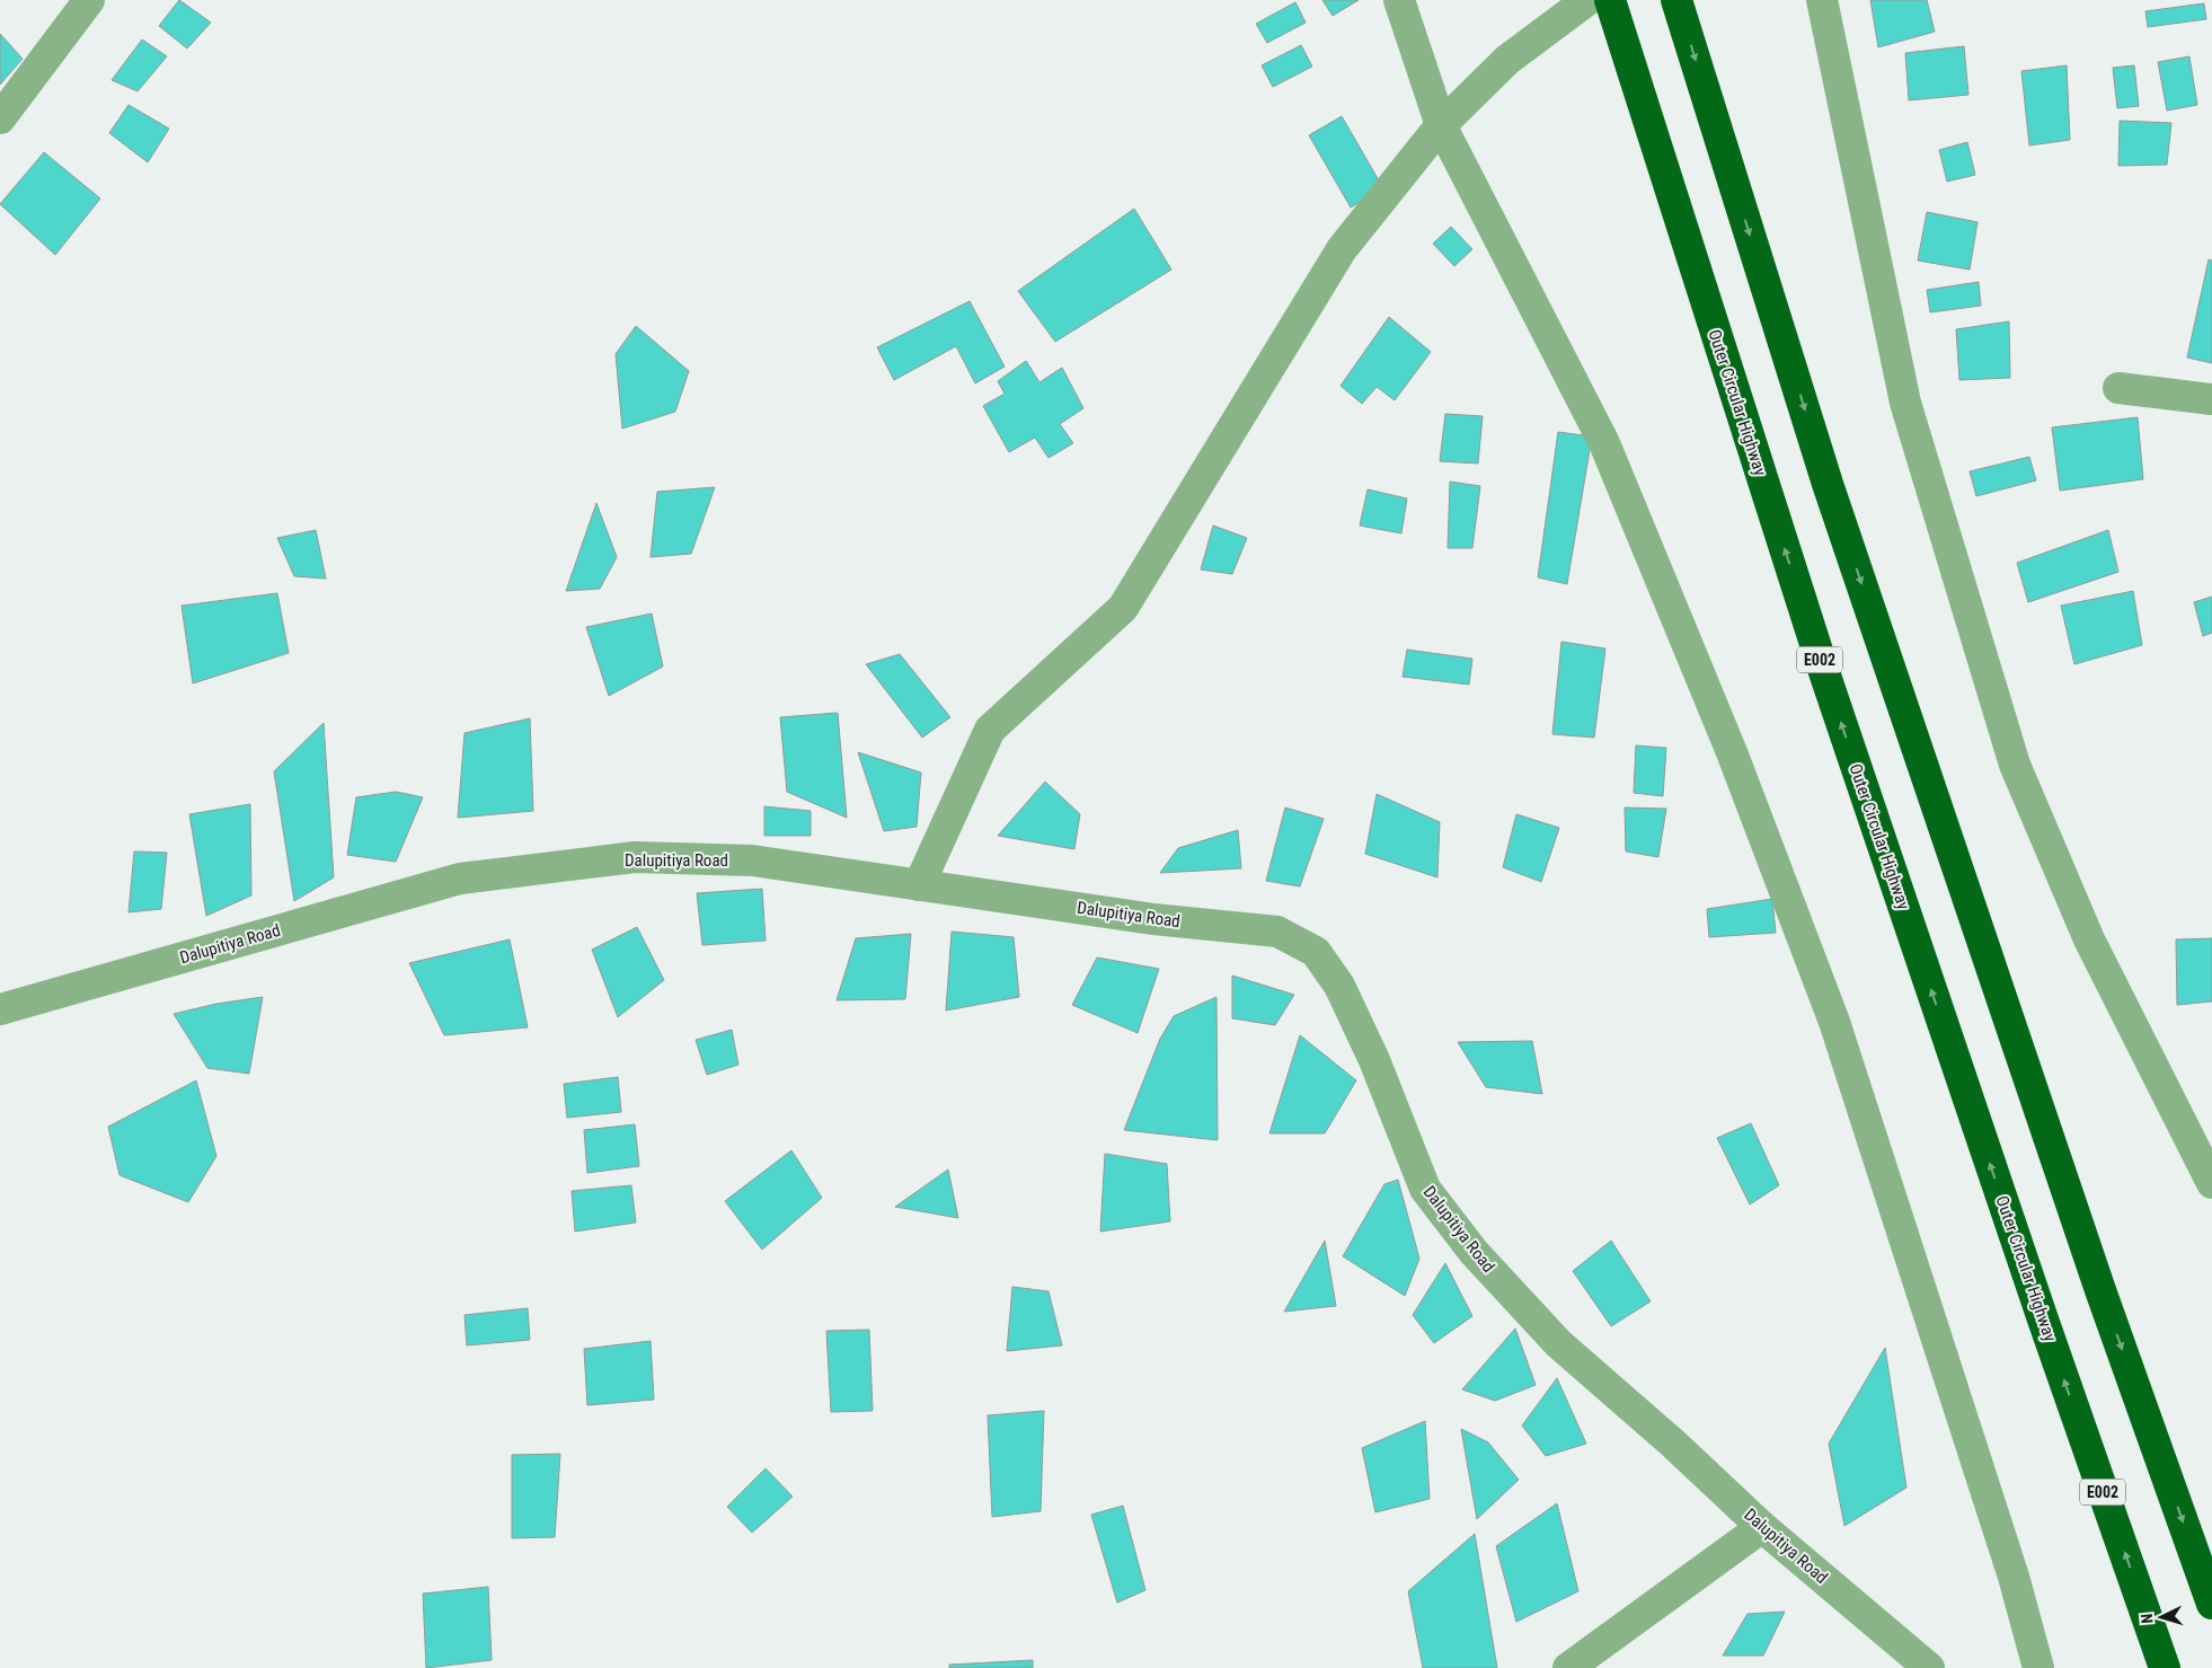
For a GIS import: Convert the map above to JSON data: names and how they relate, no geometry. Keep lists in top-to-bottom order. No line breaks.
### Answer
{"streets":{"highway":["Outer Circular Highway","E002"],"street":["Dalupitiya Road"]},"north":"left"}
